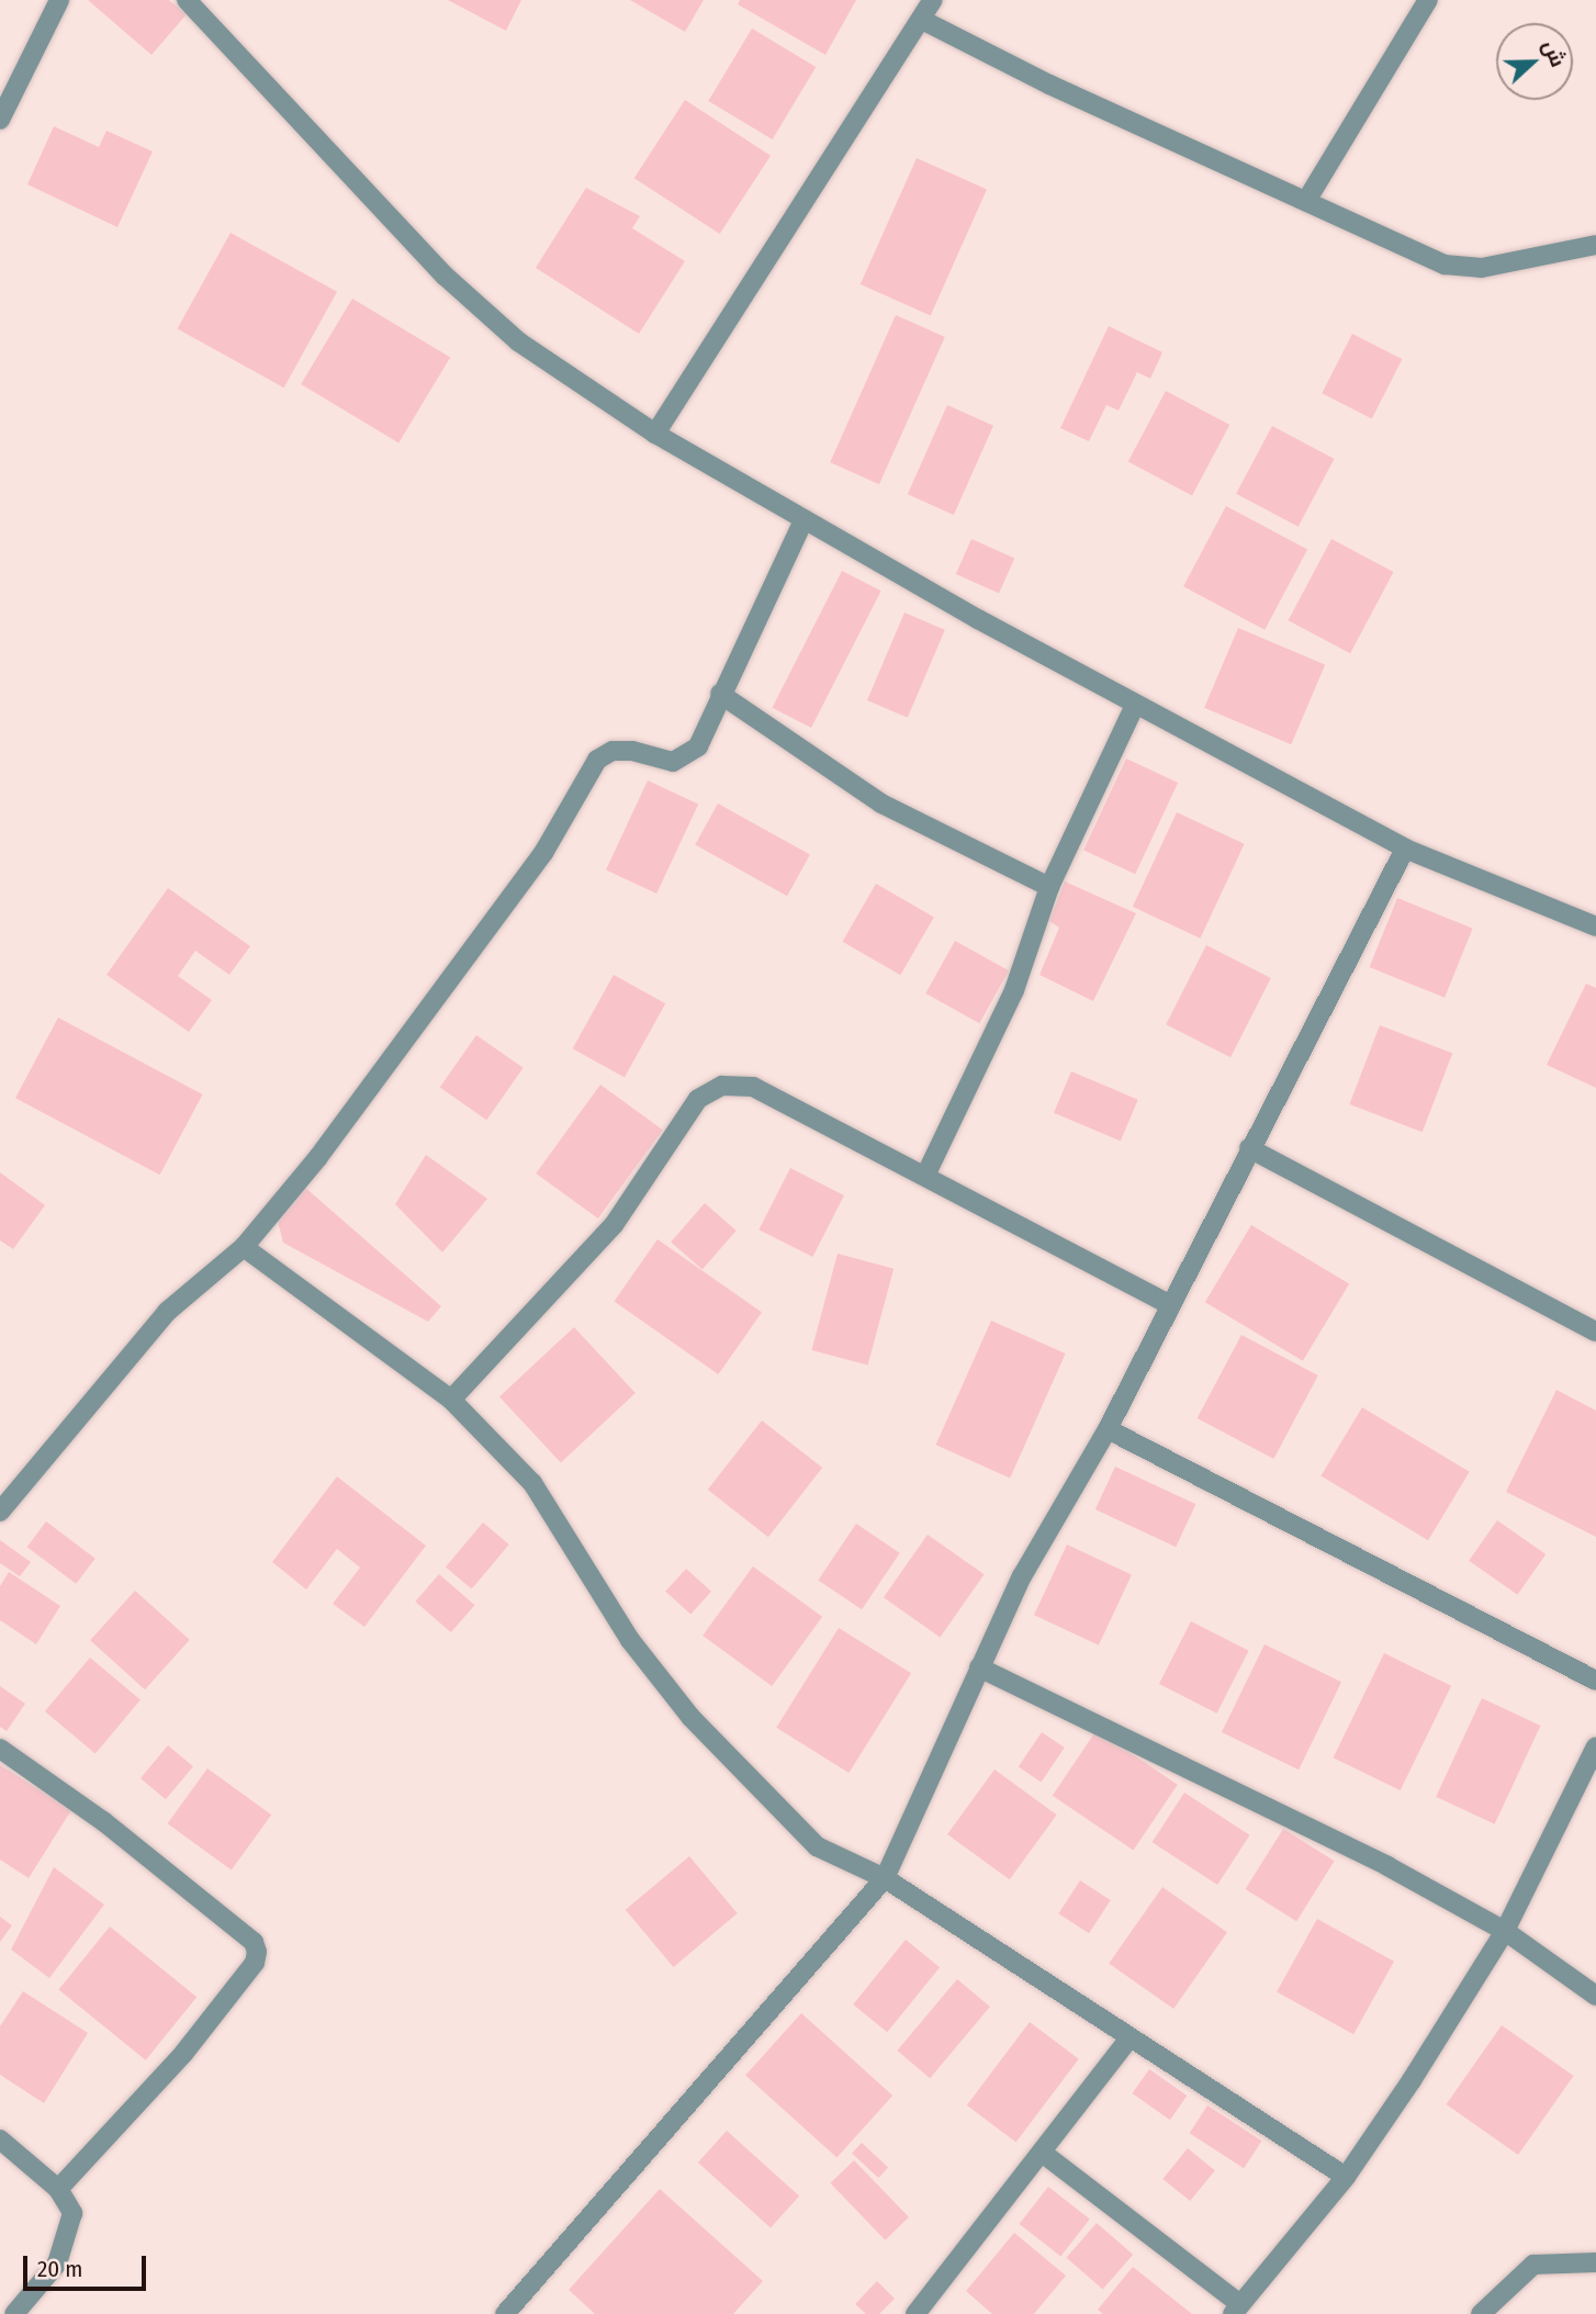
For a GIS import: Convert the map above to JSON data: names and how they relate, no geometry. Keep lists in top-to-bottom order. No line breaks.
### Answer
{"scale_bar":"20 m","north":"right"}
